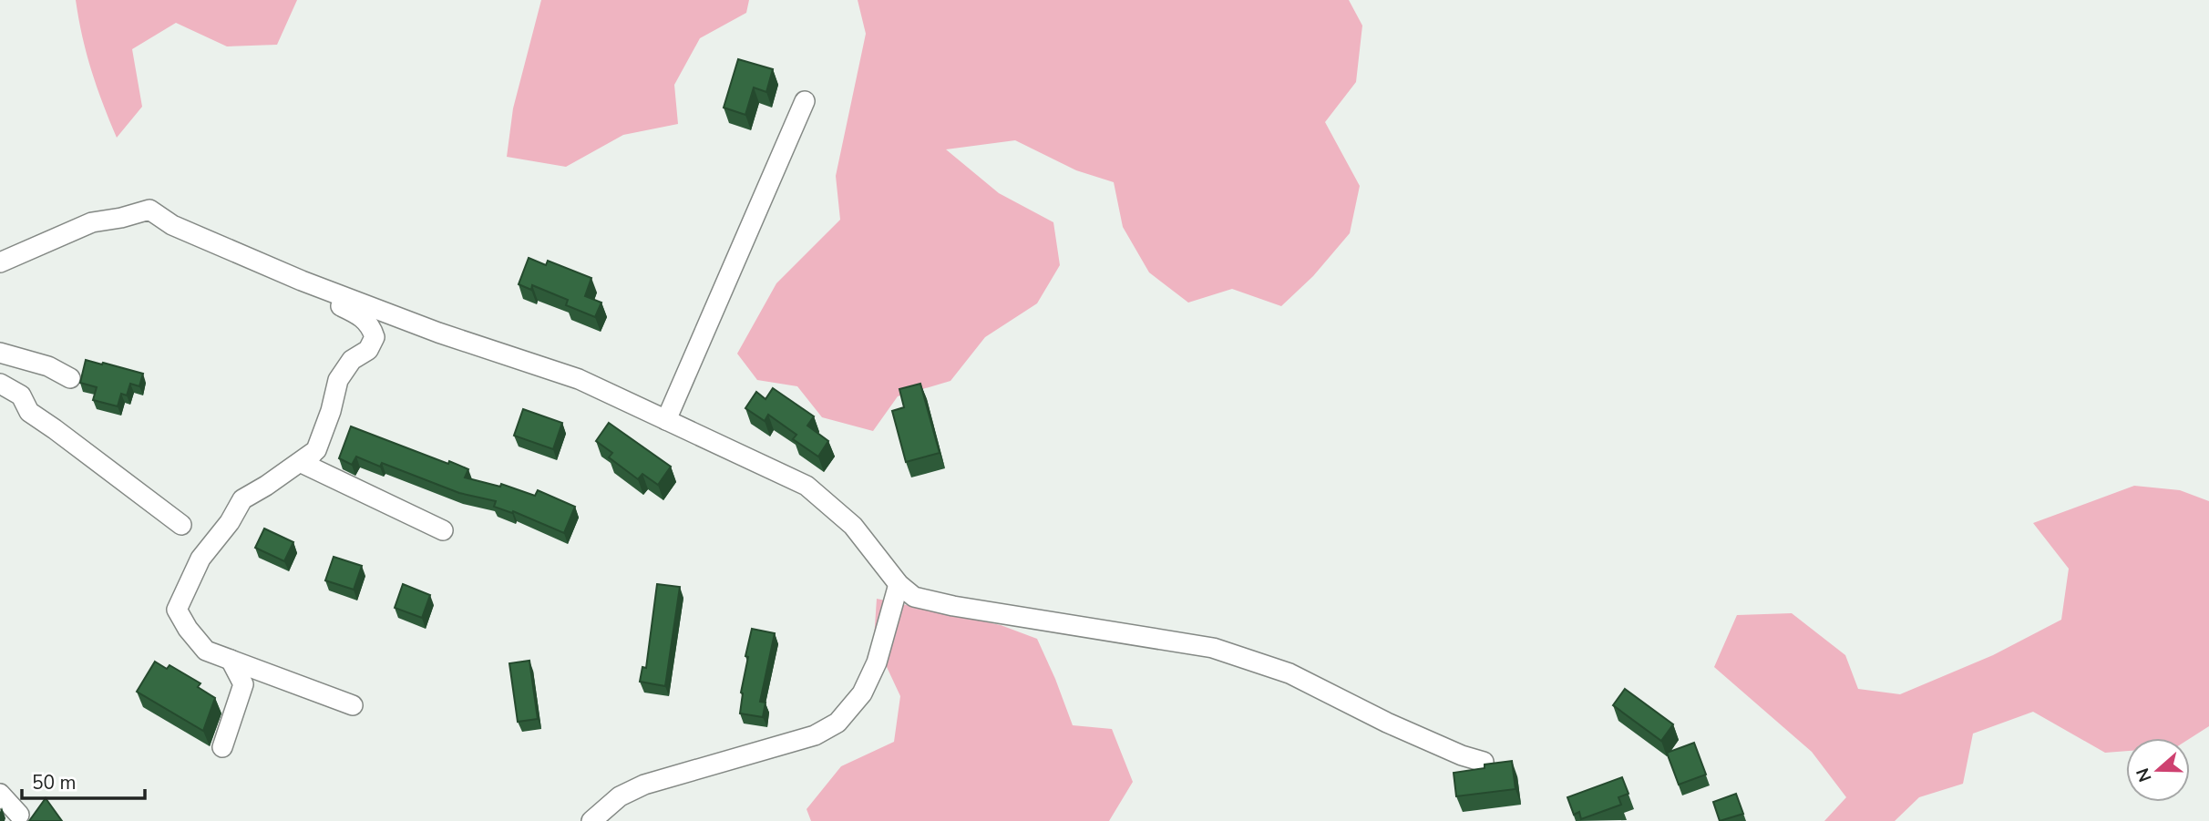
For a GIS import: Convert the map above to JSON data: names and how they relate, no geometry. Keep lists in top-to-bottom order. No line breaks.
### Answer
{"scale_bar":"50 m","north":"left"}
